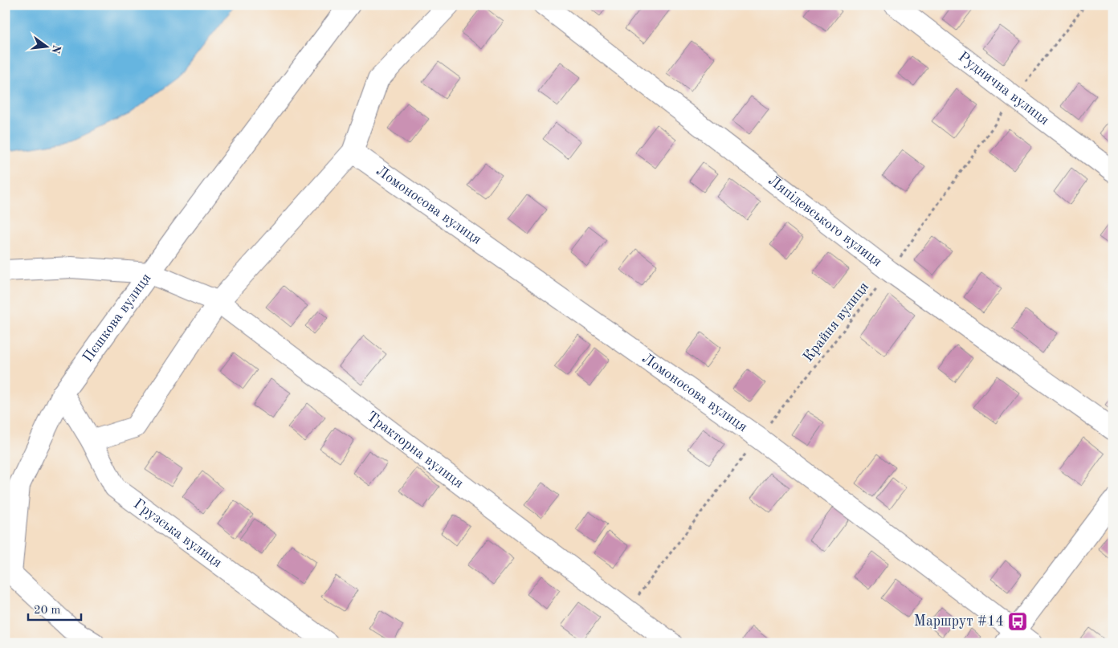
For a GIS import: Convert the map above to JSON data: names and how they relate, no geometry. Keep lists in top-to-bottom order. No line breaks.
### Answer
{"streets":{"street":["Руднична вулиця","Ломоносова вулиця","Ляпідевського вулиця","Пєшкова вулиця","Тракторна вулиця","Грузська вулиця"],"path":["Крайня вулиця"]},"crossings":[["Руднична вулиця","Крайня вулиця"],["Ломоносова вулиця","Крайня вулиця"],["Ляпідевського вулиця","Крайня вулиця"],["Пєшкова вулиця","Тракторна вулиця"],["Пєшкова вулиця","Грузська вулиця"],["Крайня вулиця","Тракторна вулиця"]],"places":{"bus stop":["Маршрут #14"]},"scale_bar":"20 m","north":"right"}
